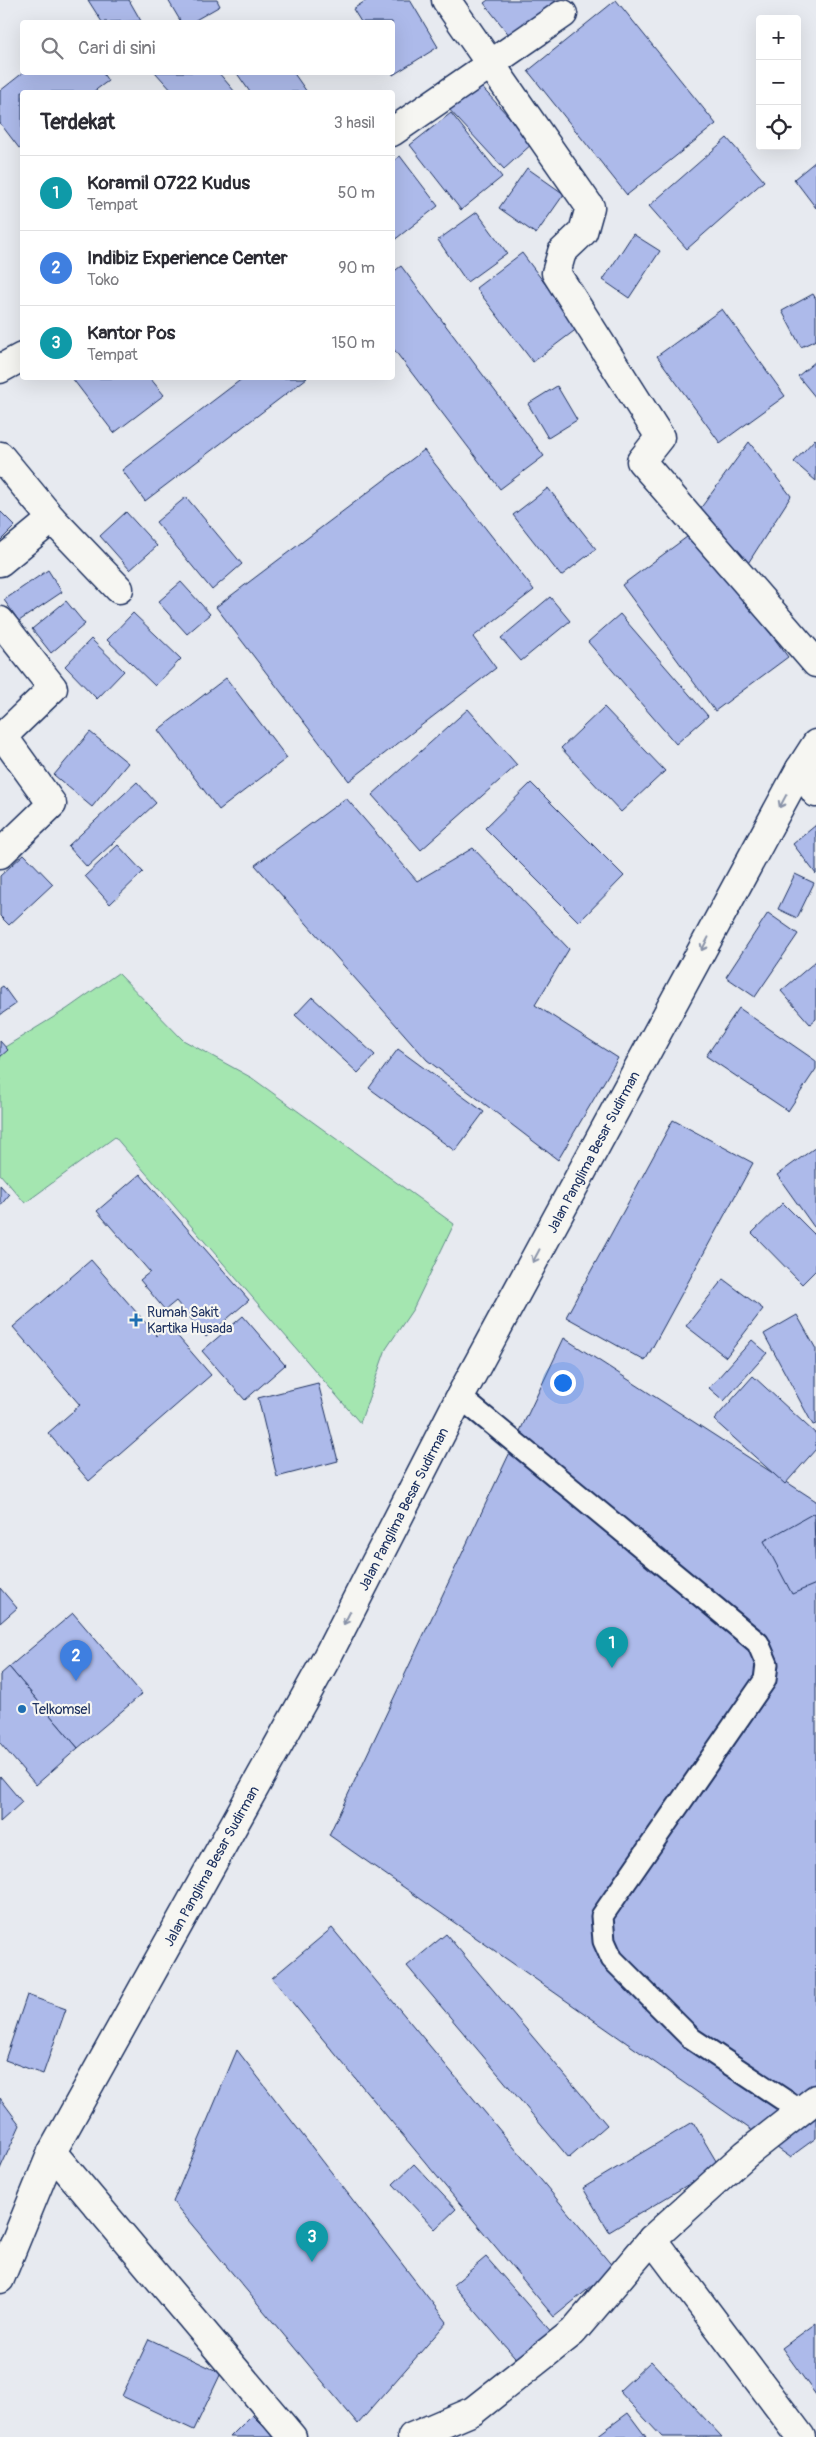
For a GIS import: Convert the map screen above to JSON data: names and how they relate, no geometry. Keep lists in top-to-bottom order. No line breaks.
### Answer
{"streets":{"street":["Jalan Panglima Besar Sudirman"]},"one_way":["Jalan Panglima Besar Sudirman"],"places":{"health":["Rumah Sakit Kartika Husada"],"other":["Telkomsel"]},"page":{"map_buttons":["+","−"],"search":"Cari di sini","heading":["Terdekat","3 hasil"],"list":[{"mark":"1","name":"Koramil 0722 Kudus","note":"Tempat","value":"50 m"},{"mark":"2","name":"Indibiz Experience Center","note":"Toko","value":"90 m"},{"mark":"3","name":"Kantor Pos","note":"Tempat","value":"150 m"}],"pins":["1","2","3"]}}
